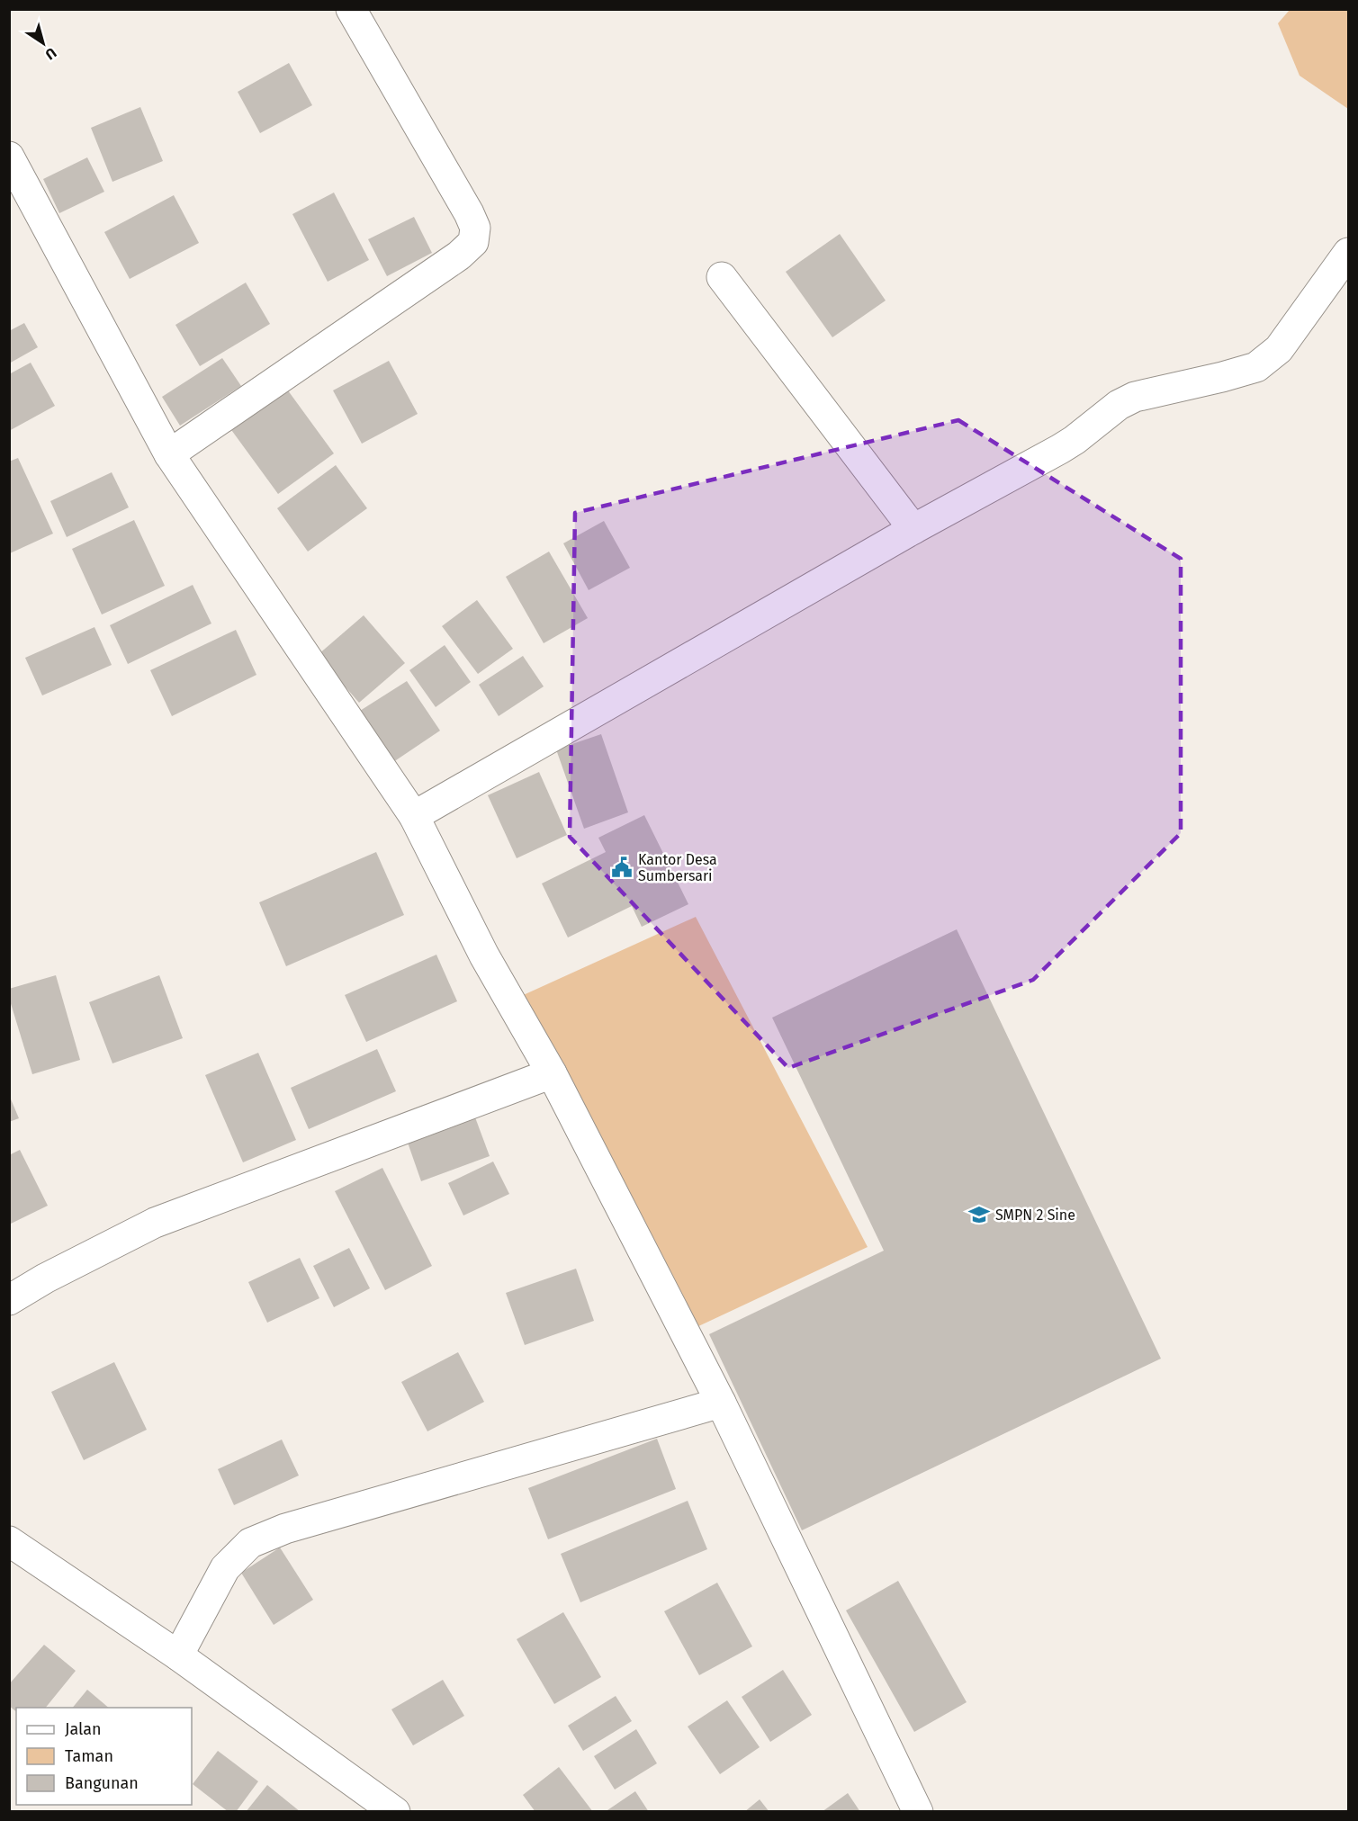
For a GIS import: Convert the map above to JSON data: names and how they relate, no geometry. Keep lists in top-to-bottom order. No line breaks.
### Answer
{"places":{"public building":["Kantor Desa Sumbersari"],"school or university":["SMPN 2 Sine"]},"legend":["Jalan","Taman","Bangunan"],"north":"bottom right"}
